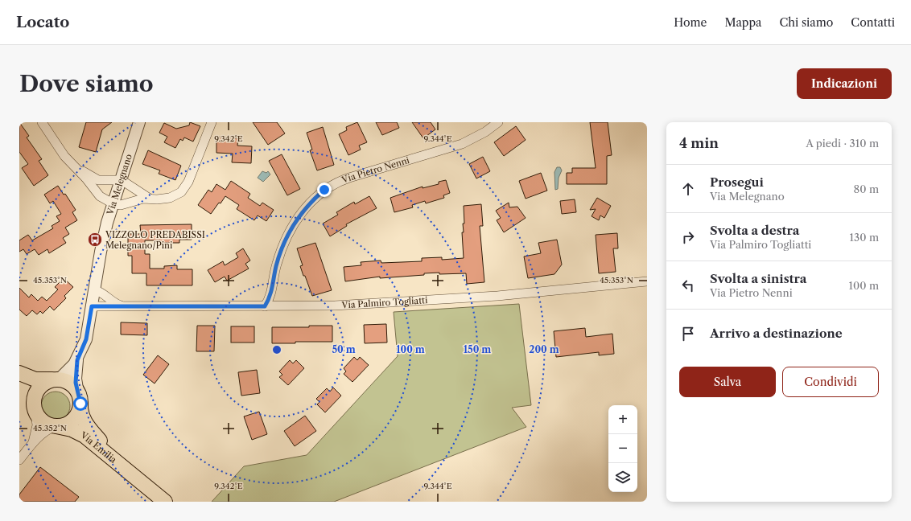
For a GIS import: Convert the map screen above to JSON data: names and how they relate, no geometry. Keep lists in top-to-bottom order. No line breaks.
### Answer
{"streets":{"main road":["Via Emilia"],"street":["Via Pietro Nenni","Via Melegnano","Via Palmiro Togliatti"]},"crossings":[["Via Pietro Nenni","Via Palmiro Togliatti"],["Via Melegnano","Via Palmiro Togliatti"],["Via Melegnano","Via Emilia"]],"places":{"bus stop":["VIZZOLO PREDABISSI Melegnano/Pini"]},"page":{"header":"Locato","nav":["Home","Mappa","Chi siamo","Contatti"],"buttons":["Indicazioni",["Salva","Condividi"]],"title":"Dove siamo","heading":["4 min","A piedi · 310 m"],"list":[["Prosegui","Via Melegnano","80 m"],["Svolta a destra","Via Palmiro Togliatti","130 m"],["Svolta a sinistra","Via Pietro Nenni","100 m"],"Arrivo a destinazione"],"map_buttons":["+","−"]},"coordinates":["9.342°E","9.344°E","45.353°N","45.352°N"],"rings":["50 m","100 m","150 m","200 m"]}
